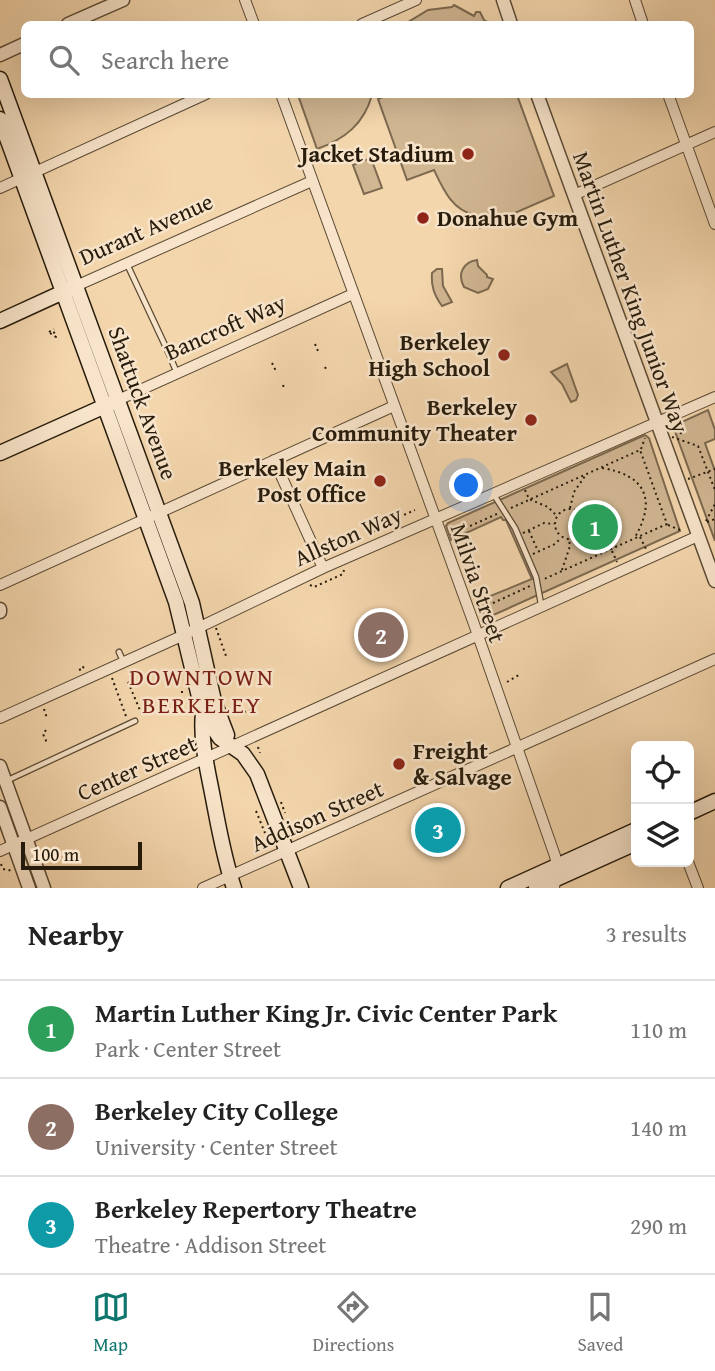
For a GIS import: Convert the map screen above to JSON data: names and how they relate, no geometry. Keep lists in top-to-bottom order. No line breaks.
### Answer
{"streets":{"main road":["Durant Avenue","Bancroft Way","Shattuck Avenue"],"street":["Martin Luther King Junior Way","Allston Way","Milvia Street","Center Street","Addison Street"]},"crossings":[["Durant Avenue","Shattuck Avenue"],["Durant Avenue","Milvia Street"],["Martin Luther King Junior Way","Allston Way"],["Martin Luther King Junior Way","Center Street"],["Bancroft Way","Shattuck Avenue"],["Bancroft Way","Milvia Street"],["Shattuck Avenue","Allston Way"],["Shattuck Avenue","Center Street"],["Shattuck Avenue","Addison Street"],["Allston Way","Milvia Street"],["Milvia Street","Center Street"],["Milvia Street","Addison Street"]],"districts":["DOWNTOWN BERKELEY"],"places":["Jacket Stadium","Donahue Gym","Berkeley High School","Berkeley Community Theater","Berkeley Main Post Office","Freight & Salvage"],"scale_bar":"100 m","page":{"search":"Search here","pins":["1","2","3"],"scale":"100 m","heading":["Nearby","3 results"],"list":[{"mark":"1","name":"Martin Luther King Jr. Civic Center Park","note":"Park · Center Street","value":"110 m"},{"mark":"2","name":"Berkeley City College","note":"University · Center Street","value":"140 m"},{"mark":"3","name":"Berkeley Repertory Theatre","note":"Theatre · Addison Street","value":"290 m"}],"nav":["Map","Directions","Saved"]}}
